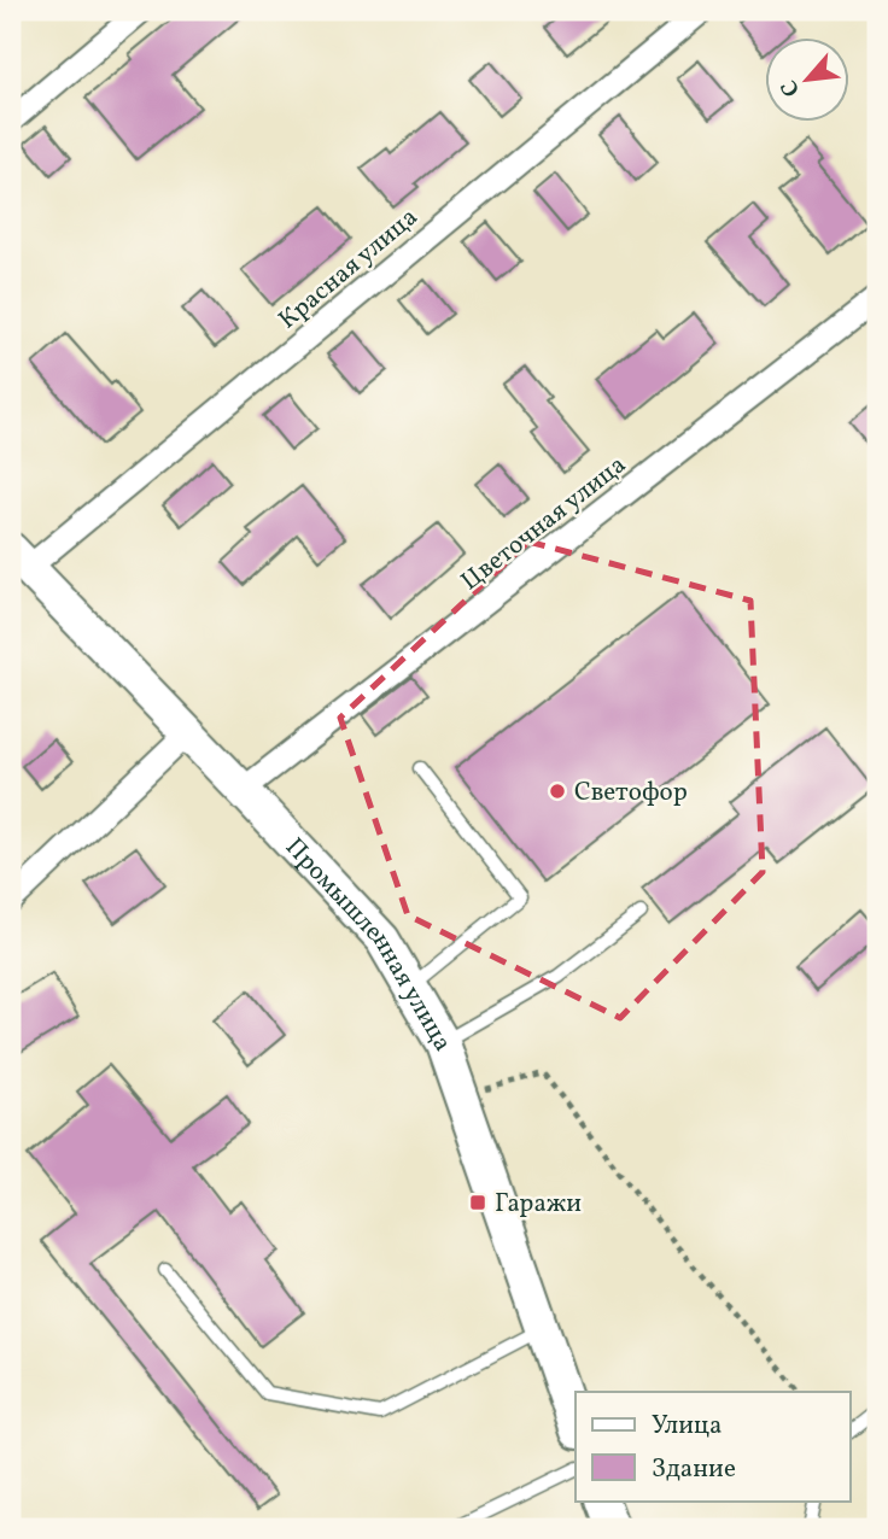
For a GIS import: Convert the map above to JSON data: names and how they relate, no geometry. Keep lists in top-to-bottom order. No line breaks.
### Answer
{"streets":{"main road":["Промышленная улица"],"street":["Красная улица","Цветочная улица"]},"crossings":[["Красная улица","Промышленная улица"],["Цветочная улица","Промышленная улица"]],"places":{"other":["Светофор"],"transit":["Гаражи"]},"legend":["Улица","Здание"],"north":"bottom left"}
